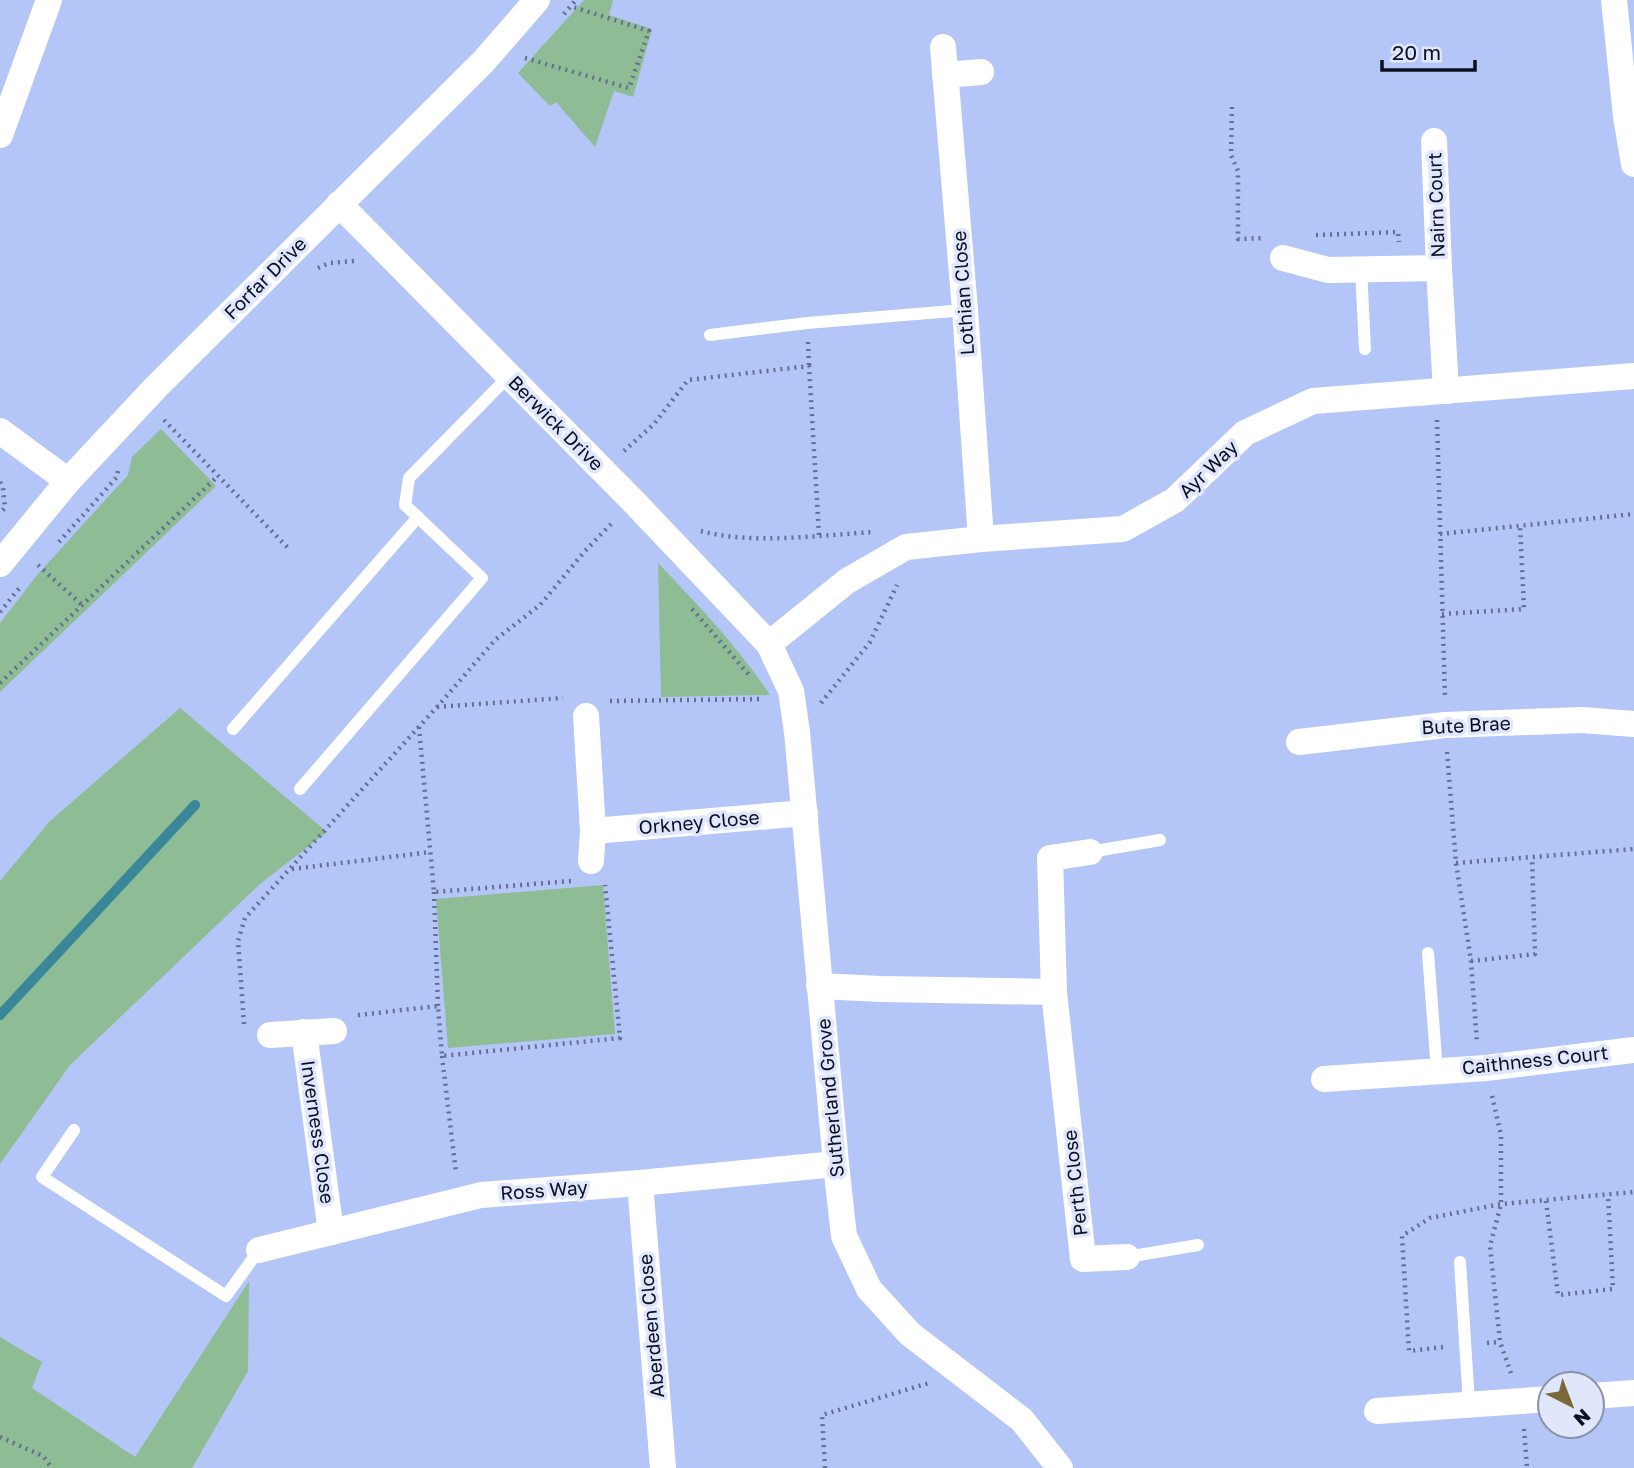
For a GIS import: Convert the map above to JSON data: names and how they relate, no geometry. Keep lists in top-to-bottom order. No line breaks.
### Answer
{"streets":{"street":["Nairn Court","Forfar Drive","Lothian Close","Berwick Drive","Ayr Way","Bute Brae","Orkney Close","Caithness Court","Sutherland Grove","Inverness Close","Perth Close","Ross Way","Aberdeen Close"]},"crossings":[["Nairn Court","Ayr Way"],["Forfar Drive","Berwick Drive"],["Lothian Close","Ayr Way"],["Berwick Drive","Ayr Way"],["Berwick Drive","Sutherland Grove"],["Ayr Way","Sutherland Grove"],["Orkney Close","Sutherland Grove"],["Sutherland Grove","Ross Way"],["Inverness Close","Ross Way"],["Ross Way","Aberdeen Close"]],"scale_bar":"20 m","north":"bottom right"}
